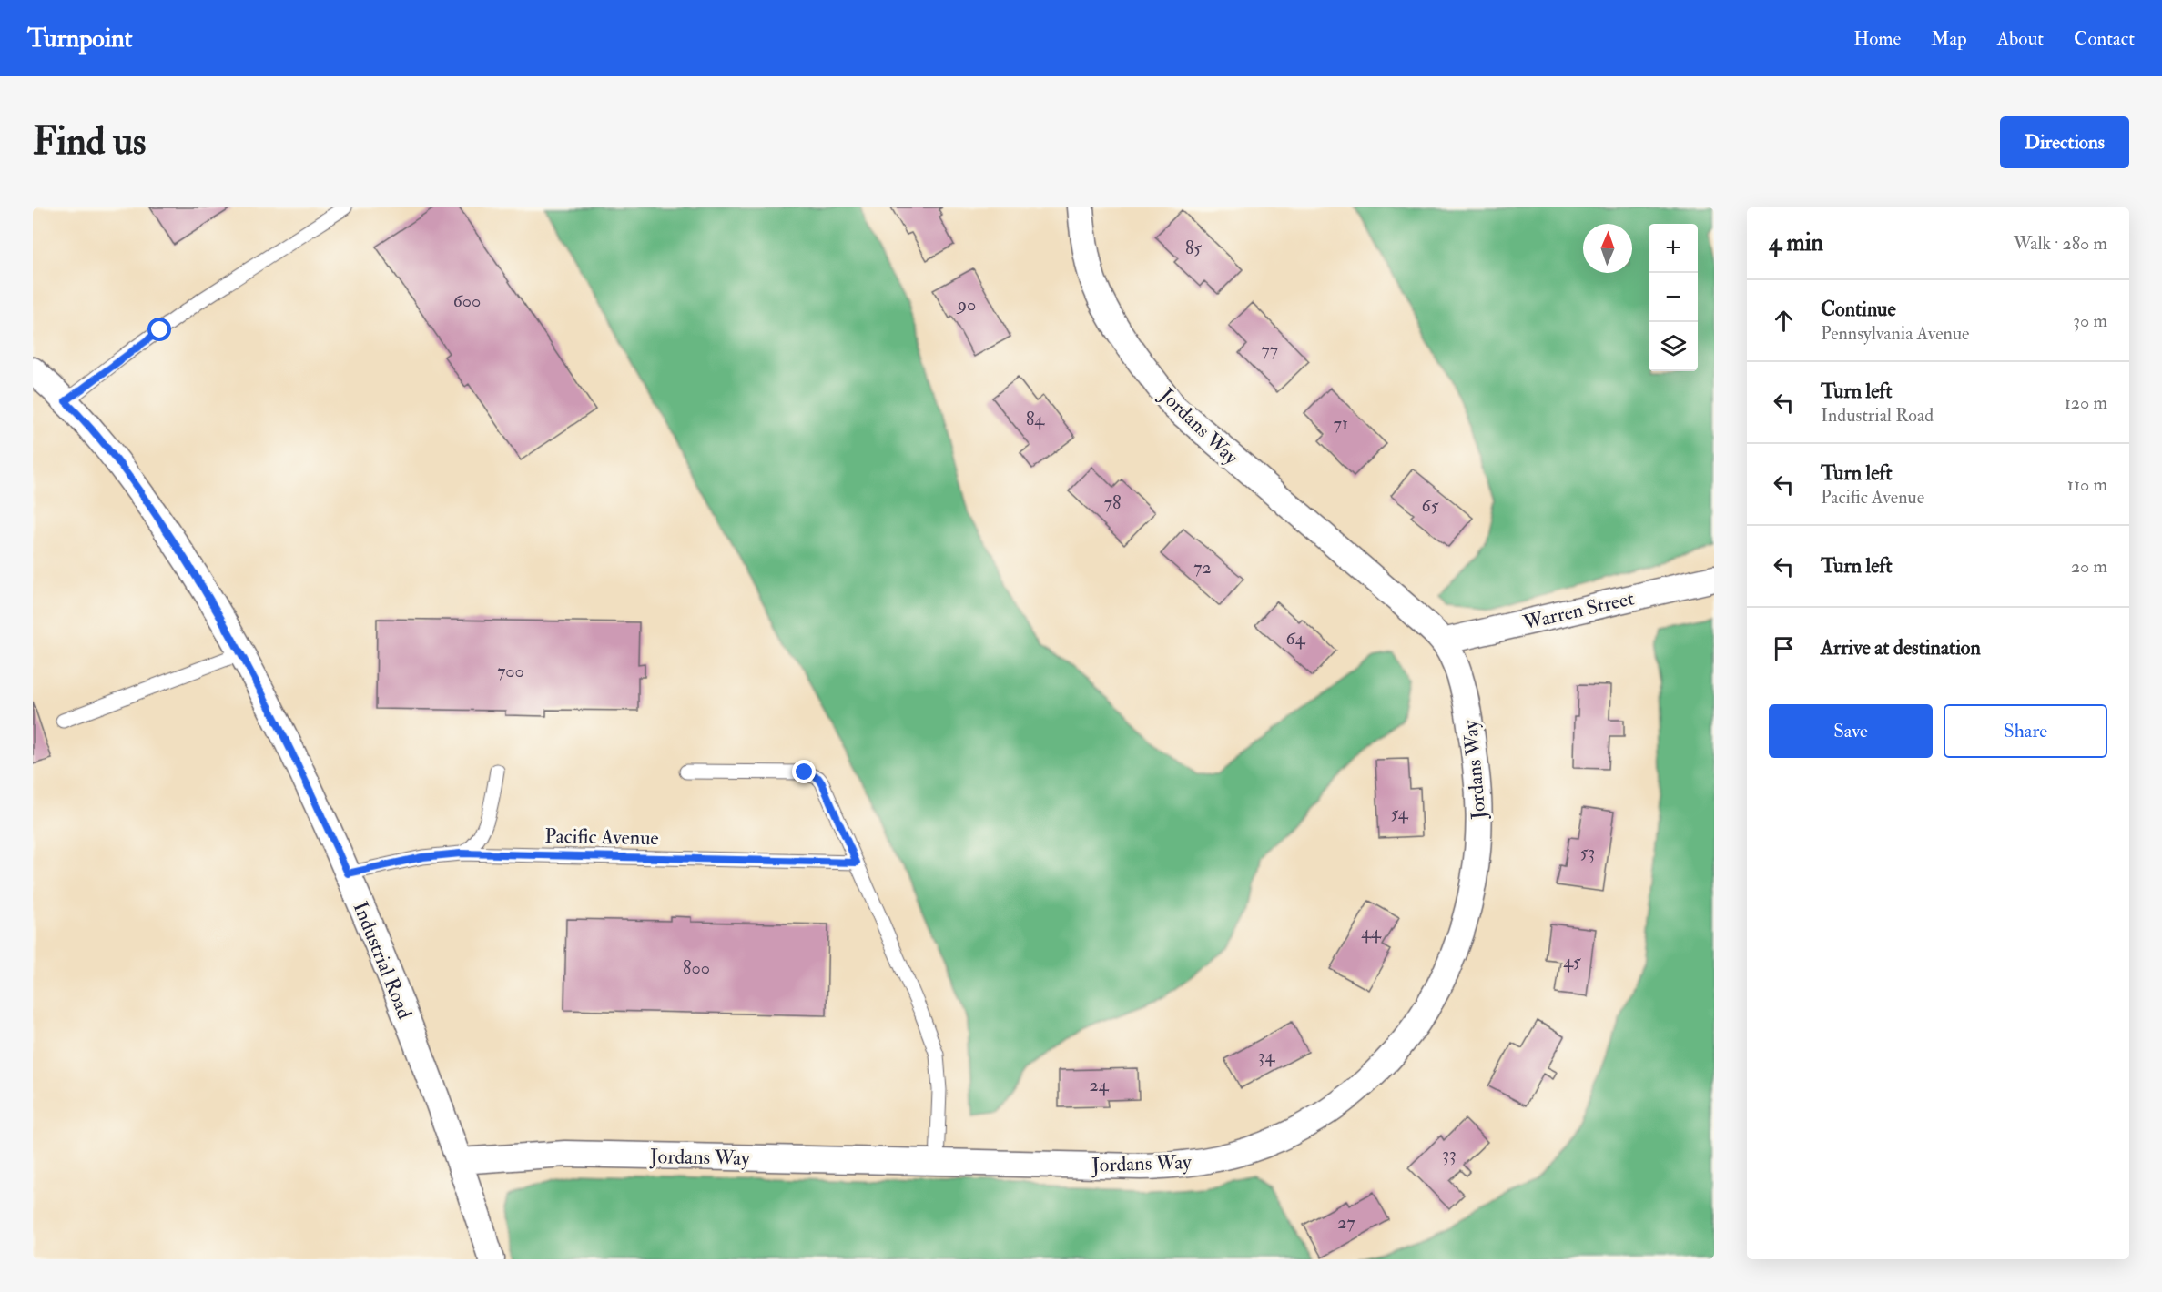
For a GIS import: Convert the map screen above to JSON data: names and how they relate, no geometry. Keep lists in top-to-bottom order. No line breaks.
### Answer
{"streets":{"street":["Jordans Way","Warren Street","Industrial Road"],"lane":["Pacific Avenue"]},"crossings":[["Jordans Way","Warren Street"],["Jordans Way","Industrial Road"],["Pacific Avenue","Industrial Road"]],"house_numbers":["85","600","90","77","84","71","78","65","72","64","700","54","53","44","45","800","34","24","33","27"],"north":"top","page":{"header":"Turnpoint","nav":["Home","Map","About","Contact"],"buttons":["Directions",["Save","Share"]],"title":"Find us","heading":["4 min","Walk · 280 m"],"map_buttons":["+","−"],"list":[["Continue","Pennsylvania Avenue","30 m"],["Turn left","Industrial Road","120 m"],["Turn left","Pacific Avenue","110 m"],["Turn left","20 m"],"Arrive at destination"]}}
